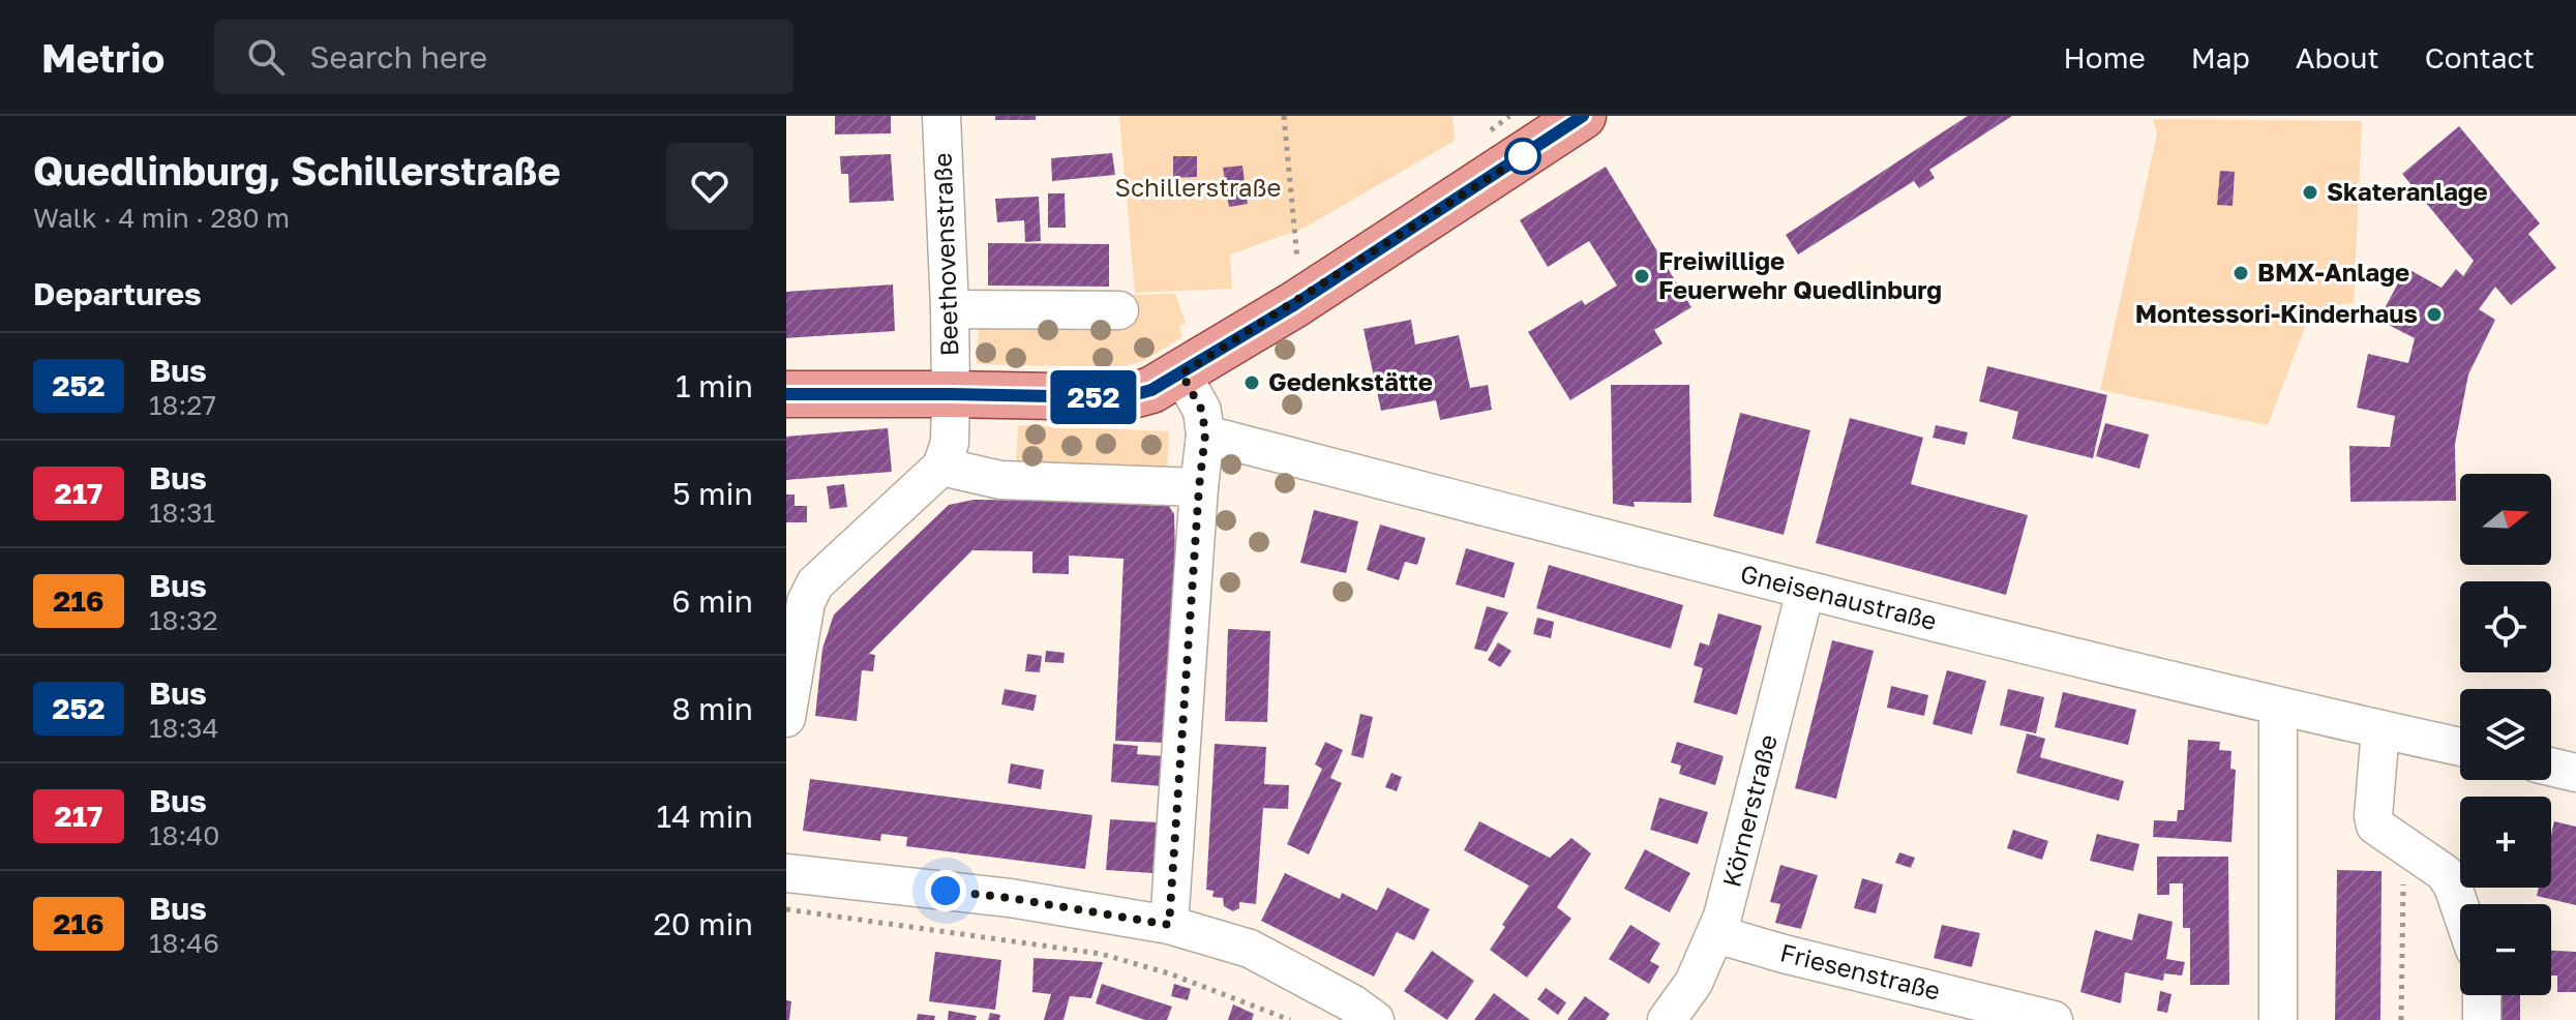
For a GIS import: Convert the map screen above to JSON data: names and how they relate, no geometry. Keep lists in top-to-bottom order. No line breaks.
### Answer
{"streets":{"street":["Beethovenstraße","Gneisenaustraße","Körnerstraße","Friesenstraße"]},"crossings":[["Gneisenaustraße","Körnerstraße"],["Körnerstraße","Friesenstraße"]],"parks":["Schillerstraße"],"places":["Skateranlage","BMX-Anlage","Freiwillige Feuerwehr Quedlinburg","Montessori-Kinderhaus","Gedenkstätte"],"lines":["bus line 252"],"north":"right","page":{"header":"Metrio","search":"Search here","nav":["Home","Map","About","Contact"],"heading":[["Quedlinburg, Schillerstraße","Walk · 4 min · 280 m"],"Departures"],"on_map":"252","list":[{"mark":"252","name":"Bus","note":"18:27","value":"1 min"},{"mark":"217","name":"Bus","note":"18:31","value":"5 min"},{"mark":"216","name":"Bus","note":"18:32","value":"6 min"},{"mark":"252","name":"Bus","note":"18:34","value":"8 min"},{"mark":"217","name":"Bus","note":"18:40","value":"14 min"},{"mark":"216","name":"Bus","note":"18:46","value":"20 min"}],"map_buttons":["+","−"]}}
